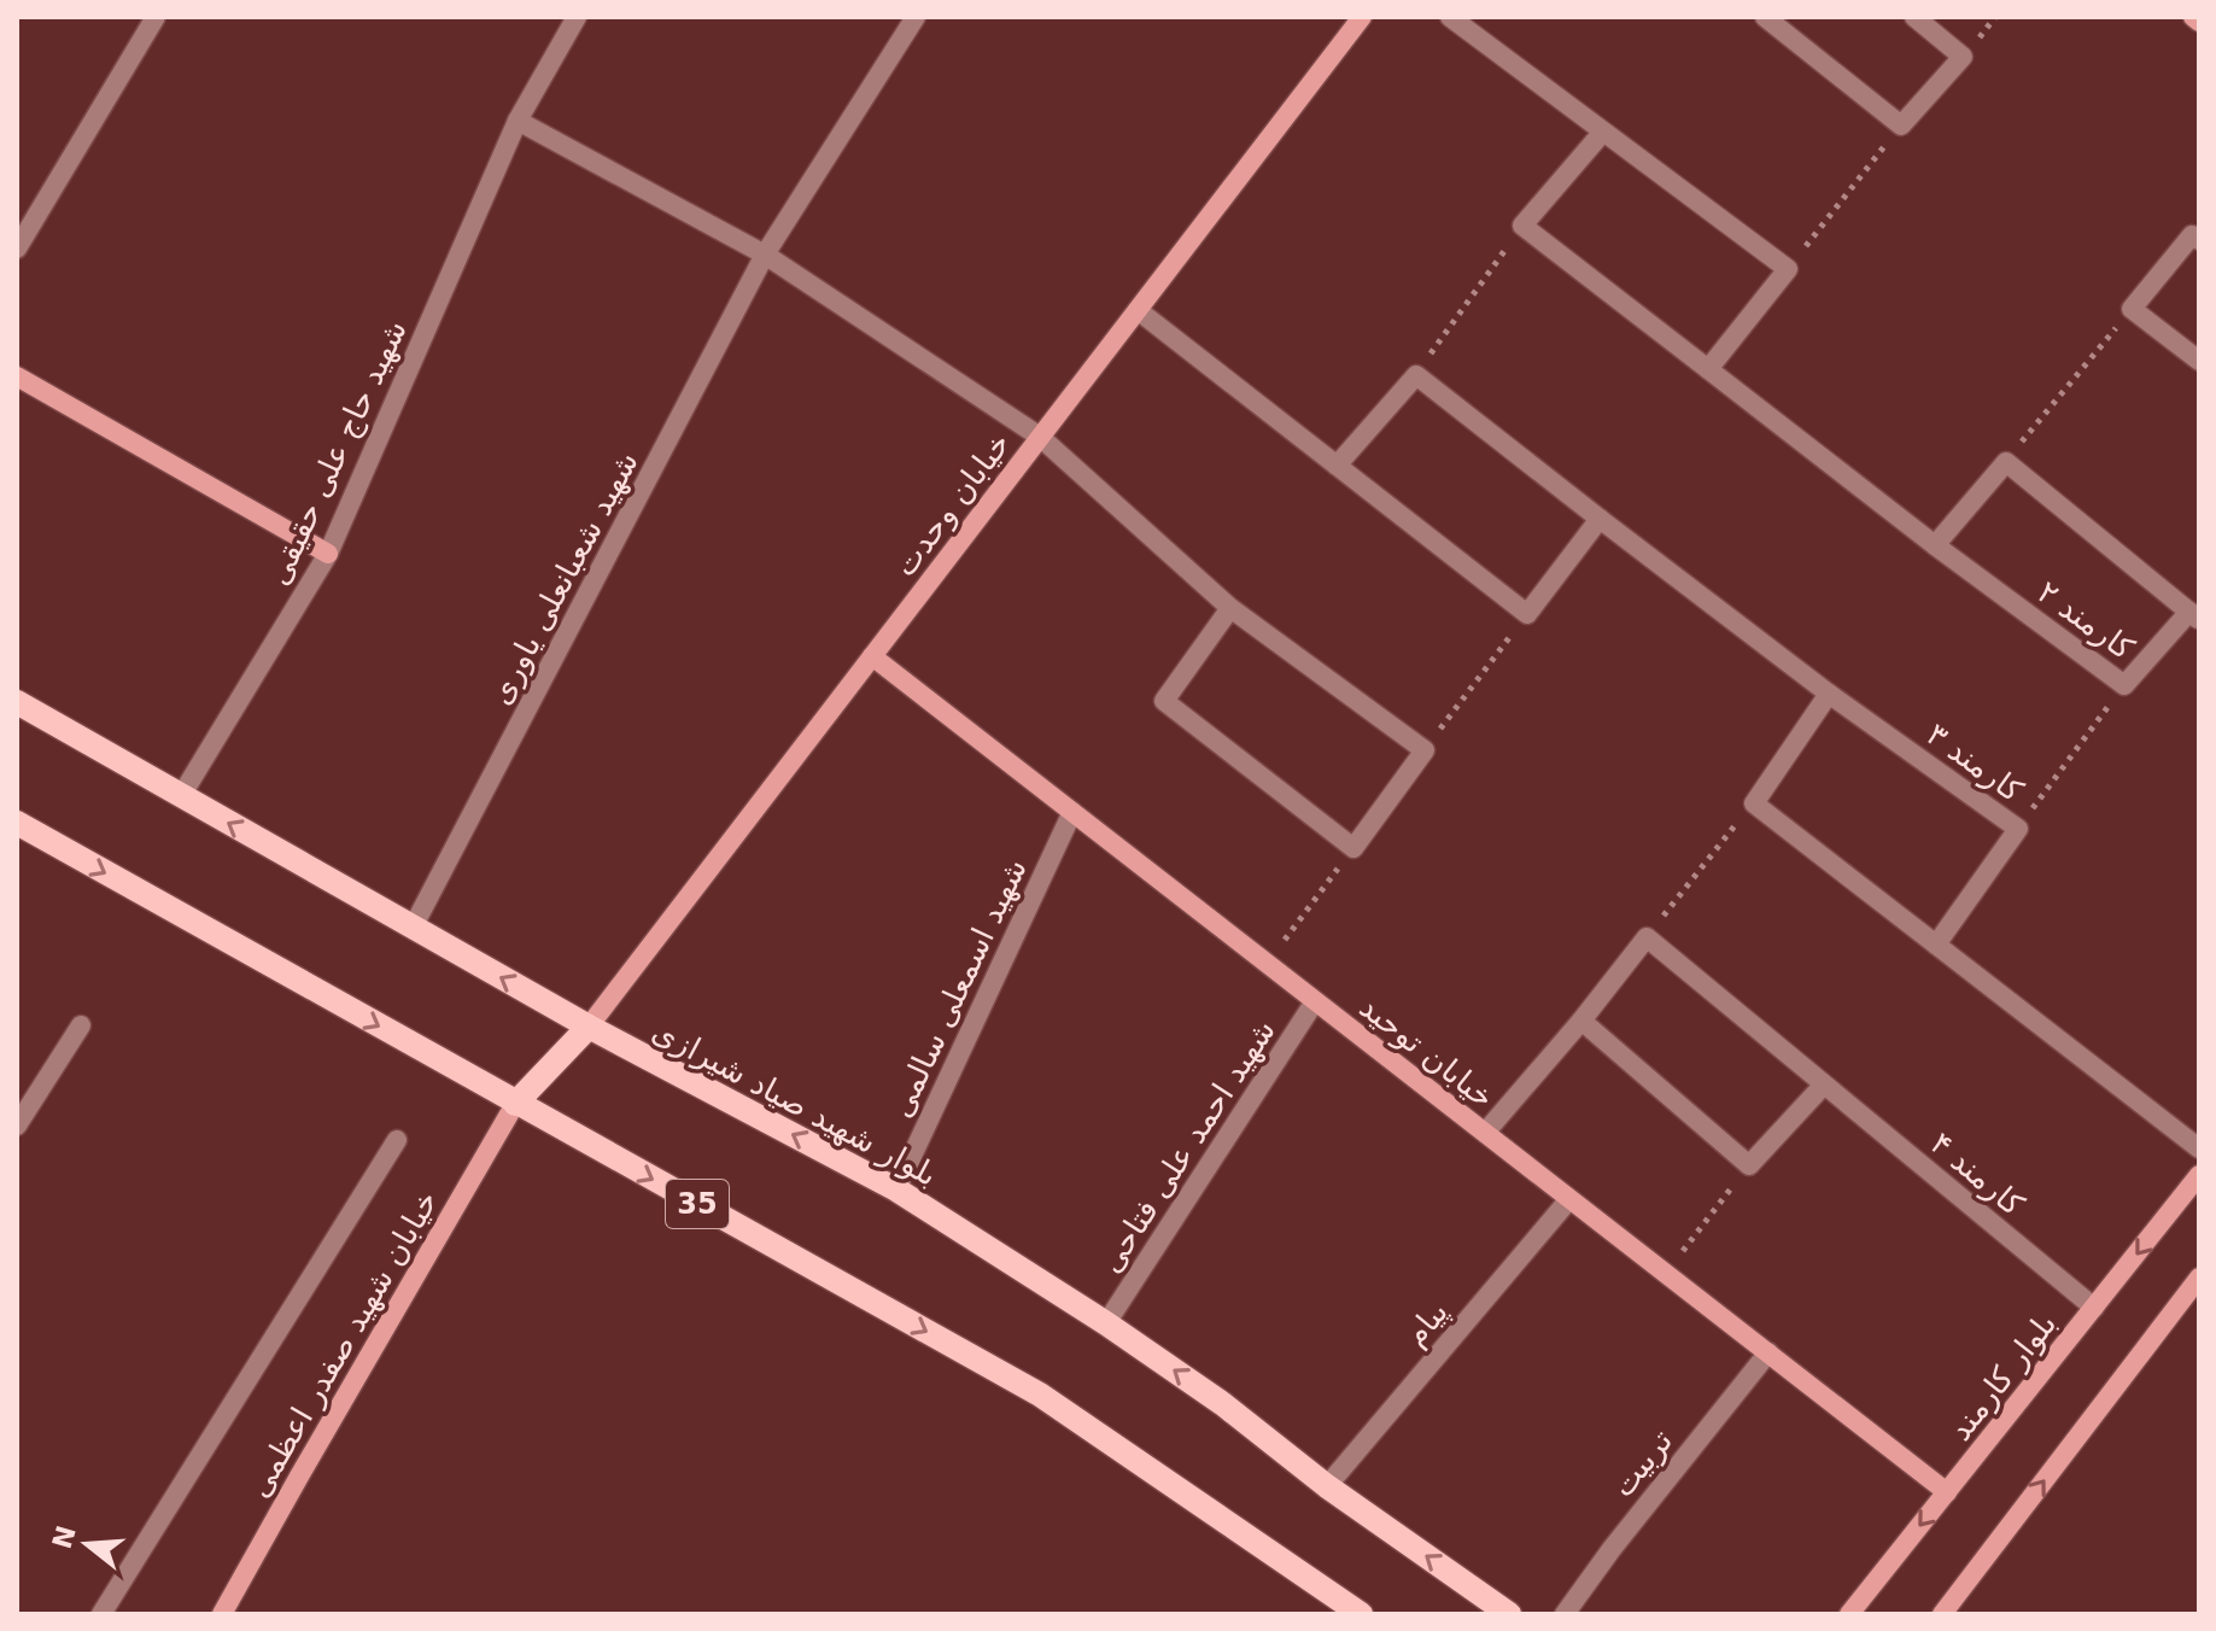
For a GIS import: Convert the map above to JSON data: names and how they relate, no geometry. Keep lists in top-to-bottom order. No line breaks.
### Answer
{"streets":{"main road":["بلوار شهید صیاد شیرازی","35"],"street":["شهید حاج علی حقیقی","خیابان وحدت","شهید شعبانعلی یاوری","کارمند ۲","کارمند ۳","شهید اسمعلی سالمی","خیابان توحید","شهید احمد علی فتاحی","کارمند ۴","پیام","خیابان شهید صفدر اعظمی","بلوار کارمند","تربیت"]},"crossings":[["شهید حاج علی حقیقی","بلوار شهید صیاد شیرازی"],["خیابان وحدت","خیابان توحید"],["خیابان وحدت","بلوار شهید صیاد شیرازی"],["شهید شعبانعلی یاوری","بلوار شهید صیاد شیرازی"],["شهید اسمعلی سالمی","خیابان توحید"],["شهید اسمعلی سالمی","بلوار شهید صیاد شیرازی"],["خیابان توحید","شهید احمد علی فتاحی"],["خیابان توحید","پیام"],["خیابان توحید","بلوار کارمند"],["خیابان توحید","تربیت"],["بلوار شهید صیاد شیرازی","شهید احمد علی فتاحی"],["بلوار شهید صیاد شیرازی","پیام"],["کارمند ۴","بلوار کارمند"],["35","خیابان شهید صفدر اعظمی"]],"north":"left"}
